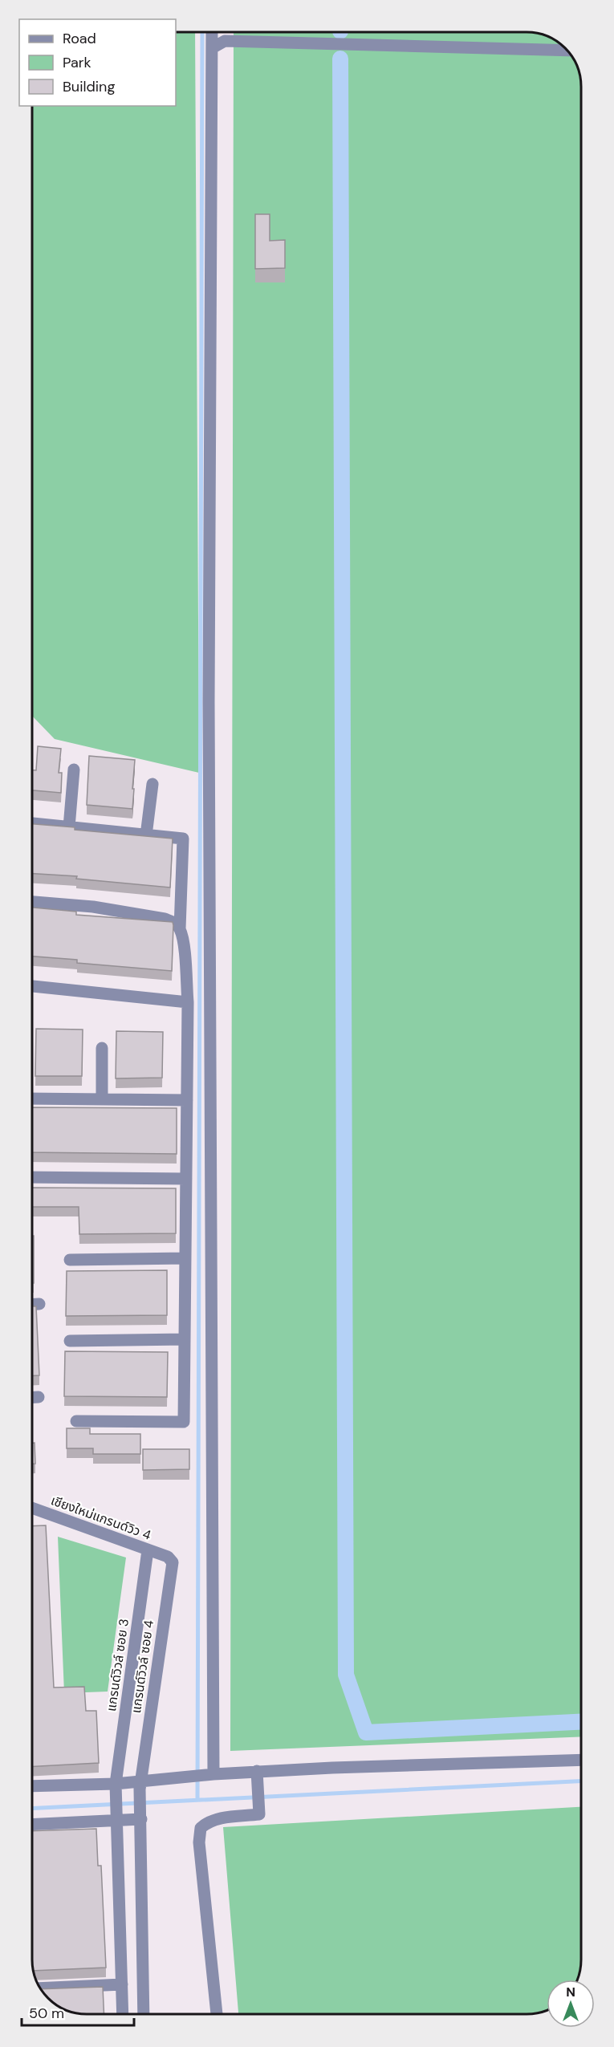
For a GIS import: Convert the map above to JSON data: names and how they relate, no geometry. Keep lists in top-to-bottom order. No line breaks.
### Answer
{"streets":{"street":["เชียงใหม่แกรนด์วิว 4","แกรนด์วิวล์ ซอย 3","แกรนด์วิวล์ ซอย 4"]},"crossings":[["เชียงใหม่แกรนด์วิว 4","แกรนด์วิวล์ ซอย 3"],["เชียงใหม่แกรนด์วิว 4","แกรนด์วิวล์ ซอย 4"]],"legend":["Road","Park","Building"],"scale_bar":"50 m","north":"top"}
